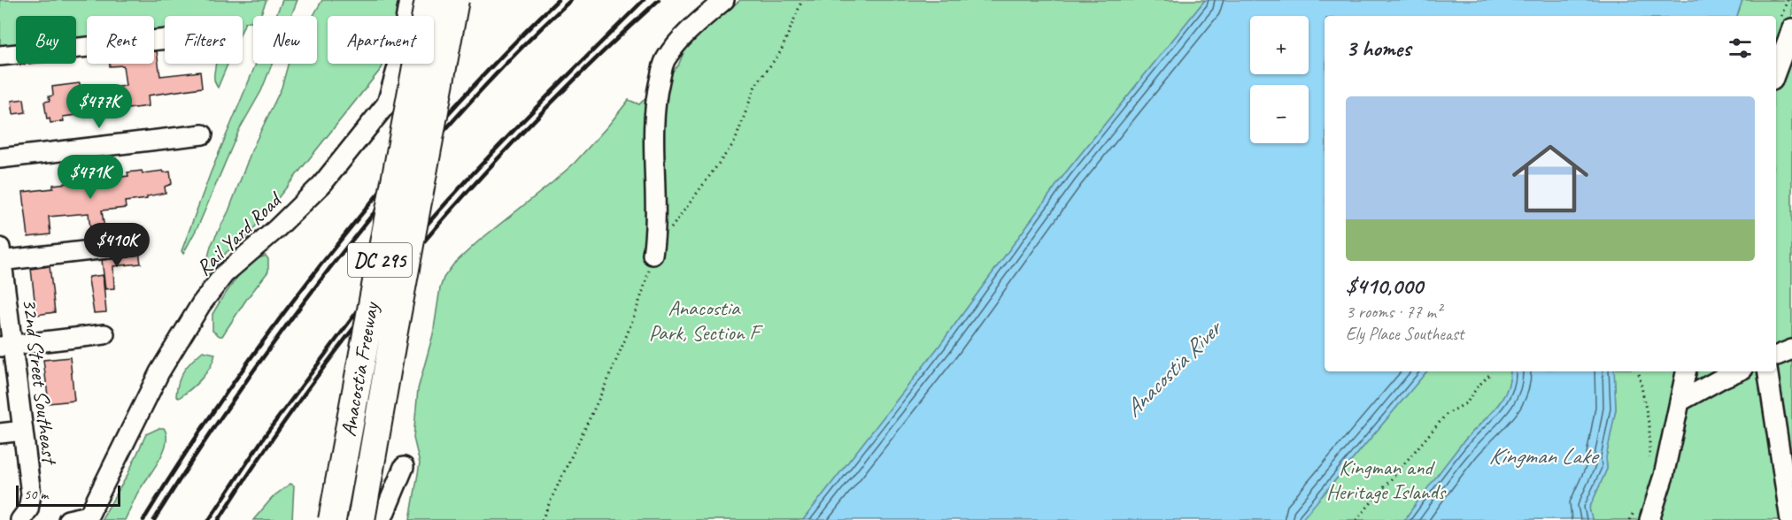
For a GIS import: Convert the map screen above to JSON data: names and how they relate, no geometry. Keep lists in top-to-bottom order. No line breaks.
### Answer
{"streets":{"highway":["DC 295","Anacostia Freeway"],"street":["Rail Yard Road","32nd Street Southeast"]},"water":["Anacostia River","Kingman Lake"],"parks":["Anacostia Park, Section F","Kingman and Heritage Islands"],"scale_bar":"50 m","page":{"map_buttons":["+","−"],"chip":["Buy","Rent","Filters","New","Apartment"],"heading":"3 homes","list":[{"name":"$410,000","note":"3 rooms · 77 m² · Ely Place Southeast"}],"price":["$477K","$471K","$410K"],"scale":"50 m"}}
